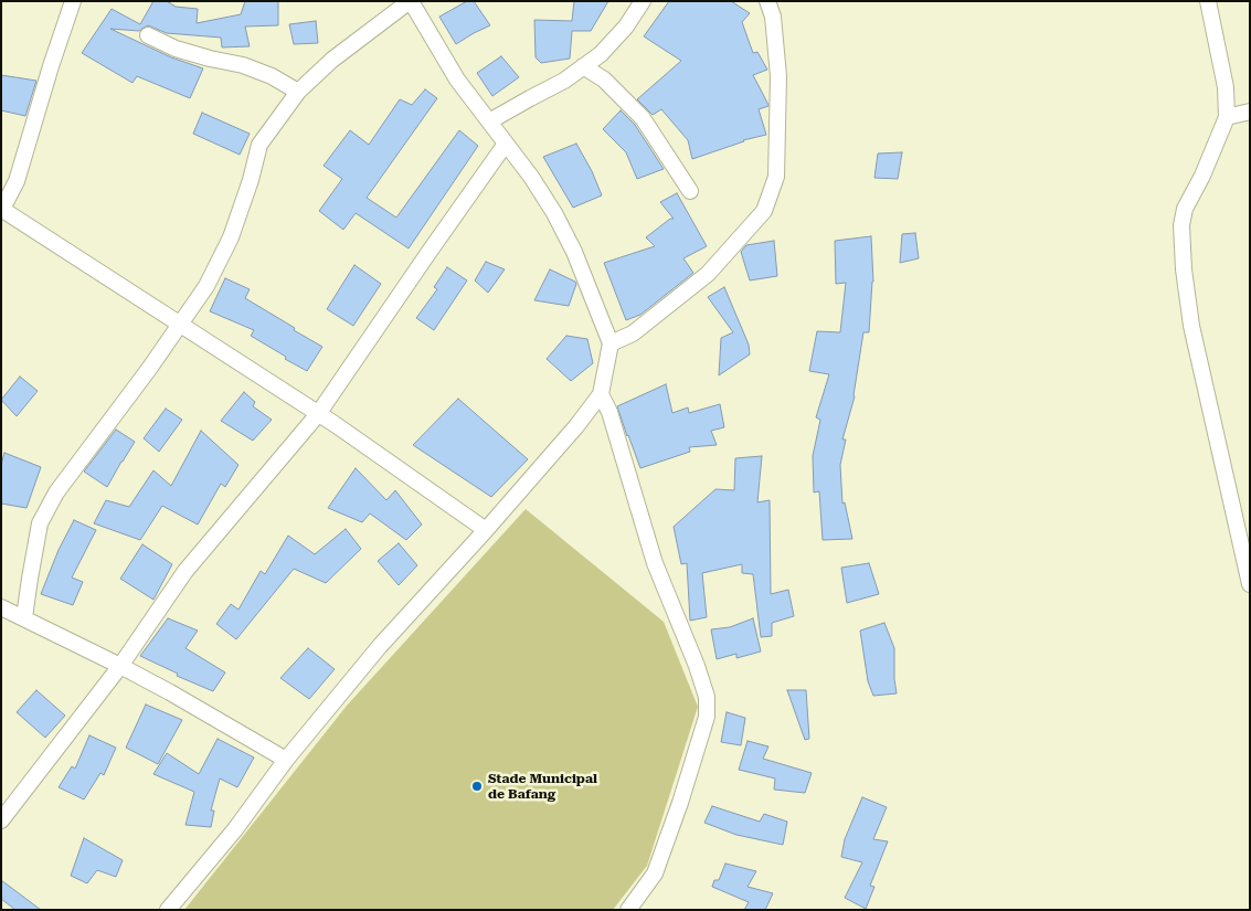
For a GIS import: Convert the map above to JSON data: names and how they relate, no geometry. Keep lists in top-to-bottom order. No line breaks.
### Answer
{"places":["Stade Municipal de Bafang"]}
